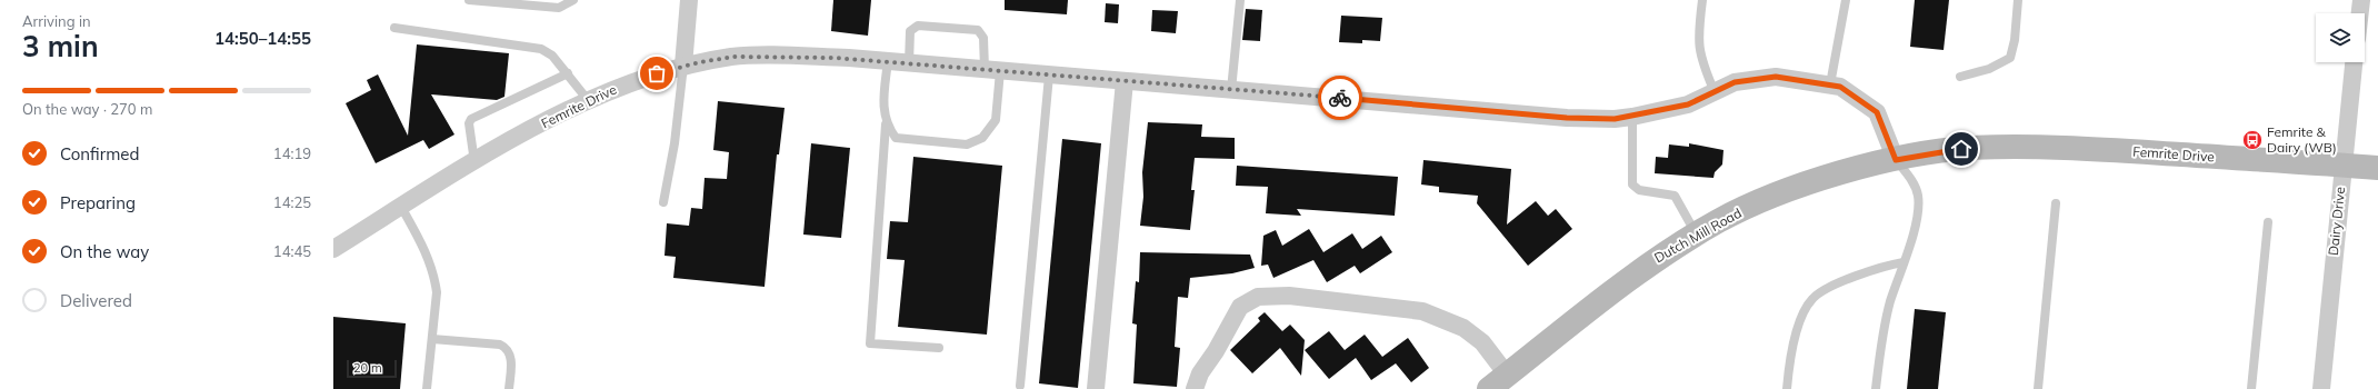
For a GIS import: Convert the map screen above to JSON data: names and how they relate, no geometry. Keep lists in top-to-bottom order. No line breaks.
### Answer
{"streets":{"street":["Femrite Drive","Dairy Drive","Dutch Mill Road"]},"crossings":[["Femrite Drive","Dairy Drive"],["Femrite Drive","Dutch Mill Road"]],"places":{"bus stop":["Femrite & Dairy (WB)"]},"scale_bar":"20 m","page":{"heading":["3 min","Arriving in","14:50–14:55"],"bar":"On the way · 270 m","list":[["Confirmed","14:19"],["Preparing","14:25"],["On the way","14:45"],"Delivered"],"scale":"20 m"}}
